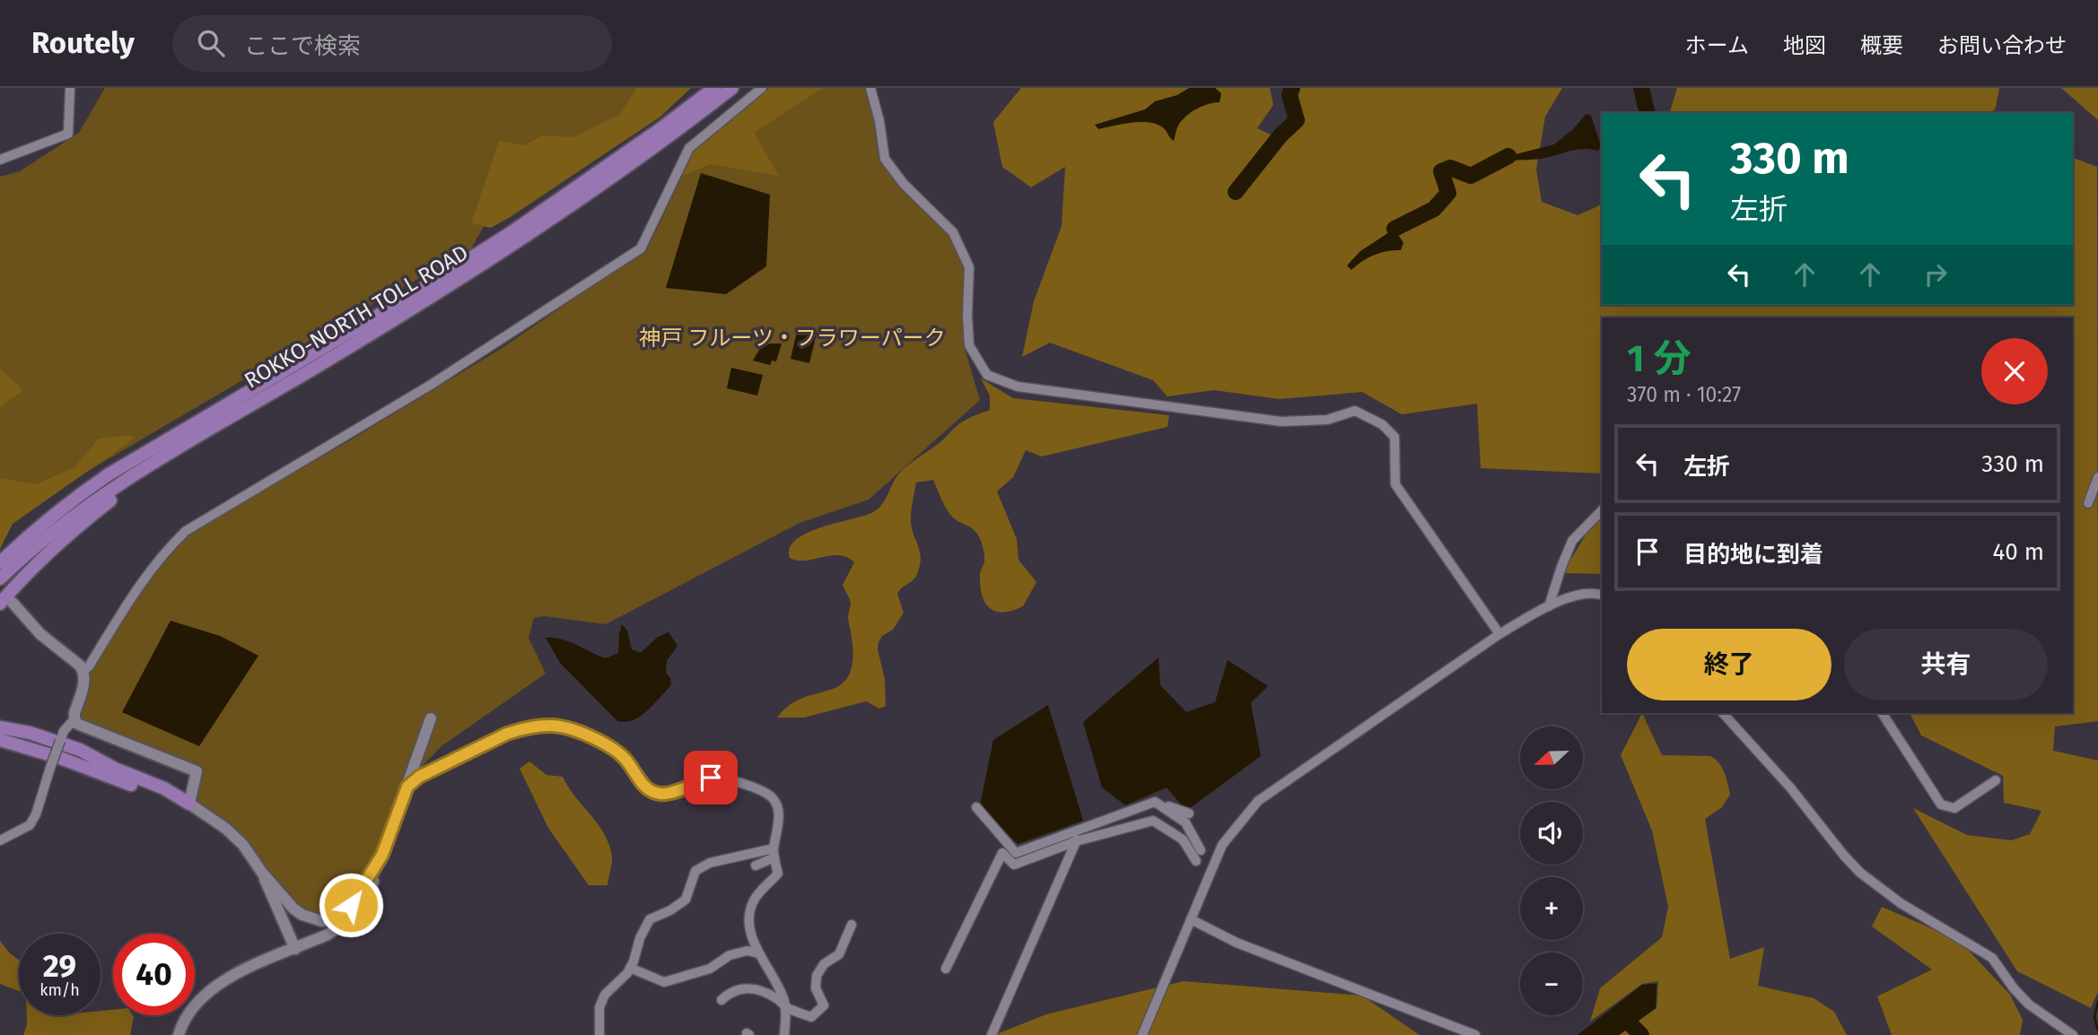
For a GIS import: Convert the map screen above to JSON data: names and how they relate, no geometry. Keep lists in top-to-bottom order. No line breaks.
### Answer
{"streets":{"main road":["ROKKO-NORTH TOLL ROAD"]},"parks":["神戸 フルーツ・フラワーパーク"],"north":"left","page":{"header":"Routely","search":"ここで検索","nav":["ホーム","地図","概要","お問い合わせ"],"turn":["330 m","左折"],"heading":["1 分","370 m · 10:27"],"list":[{"name":"左折","value":"330 m"},{"name":"目的地に到着","value":"40 m"}],"buttons":["終了","共有"],"map_buttons":["+","−"],"speed":"29 km/h","limit":"40"}}
